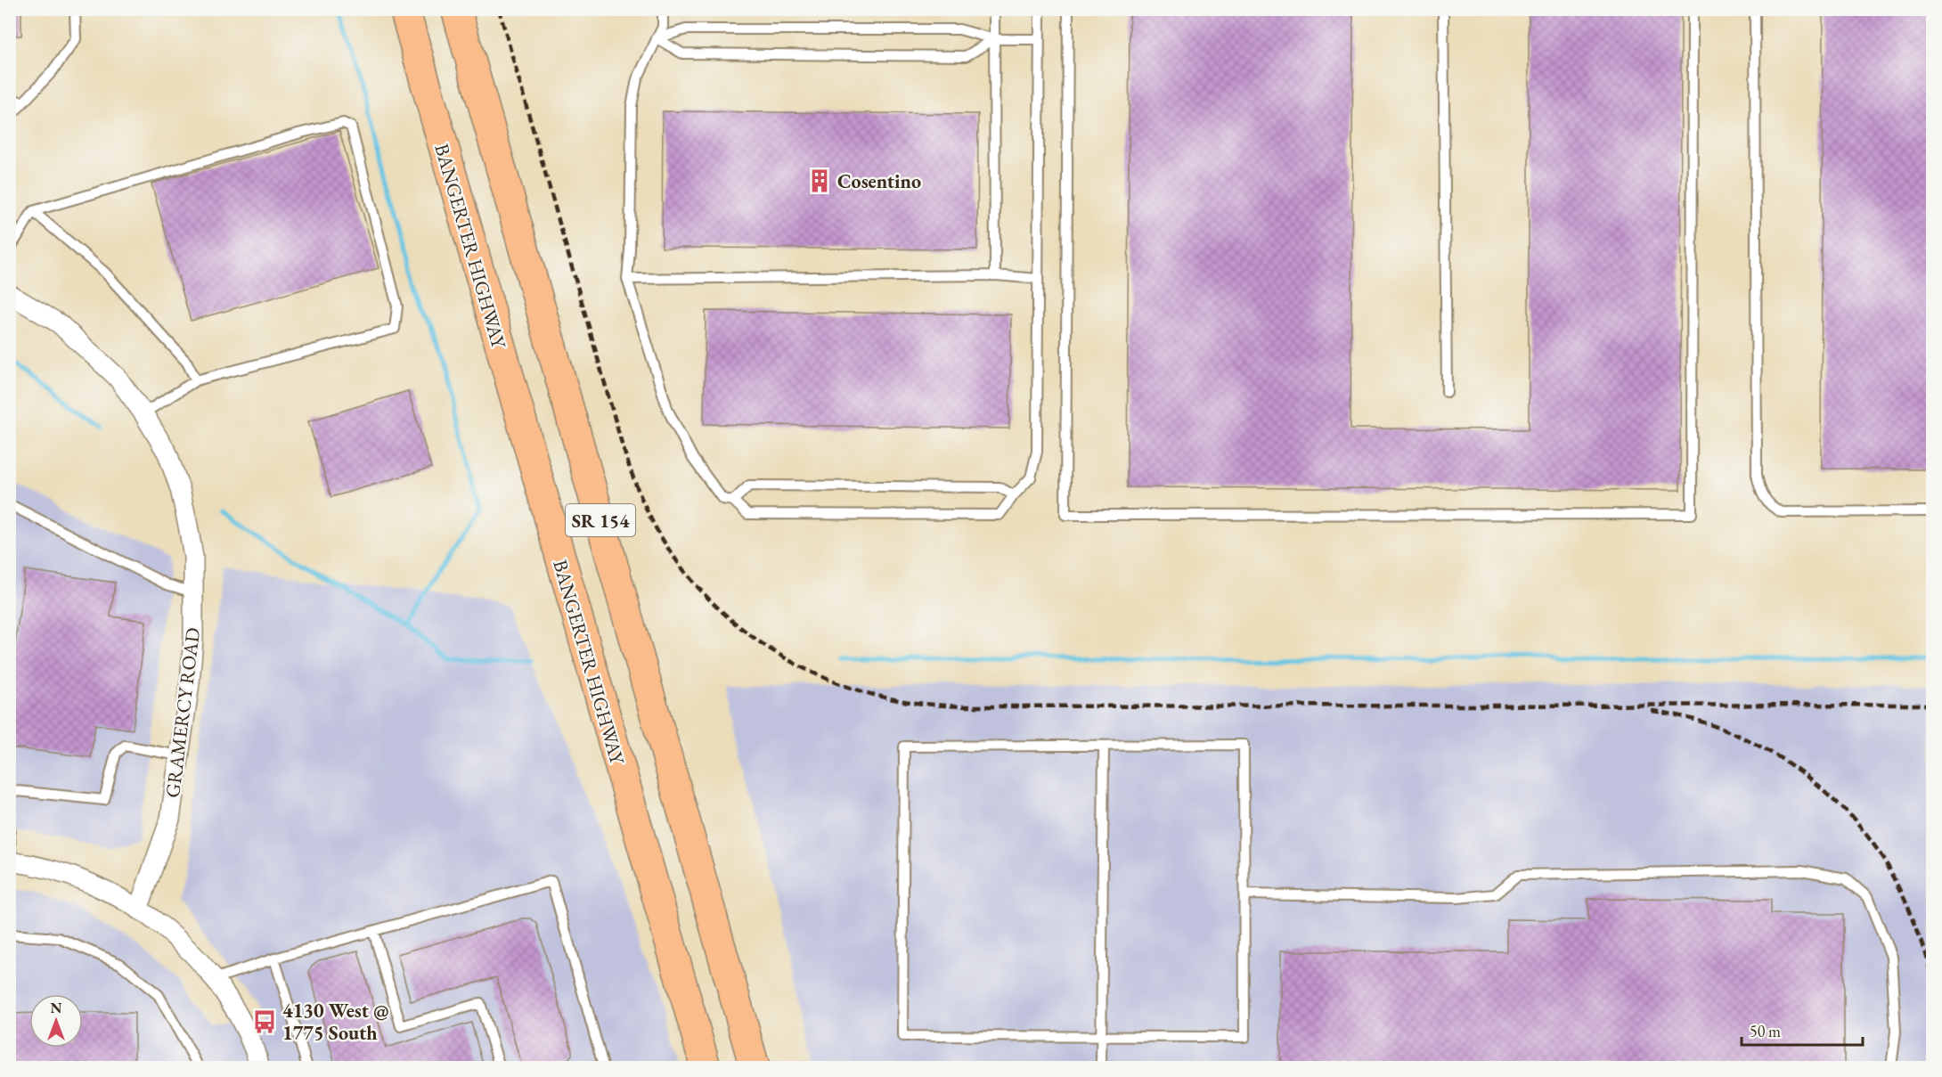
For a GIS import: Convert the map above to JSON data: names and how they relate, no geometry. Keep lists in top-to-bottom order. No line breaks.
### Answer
{"streets":{"highway":["BANGERTER HIGHWAY","SR 154"],"street":["GRAMERCY ROAD"]},"places":{"building":["Cosentino"],"bus stop":["4130 West @ 1775 South"]},"scale_bar":"50 m","north":"top"}
